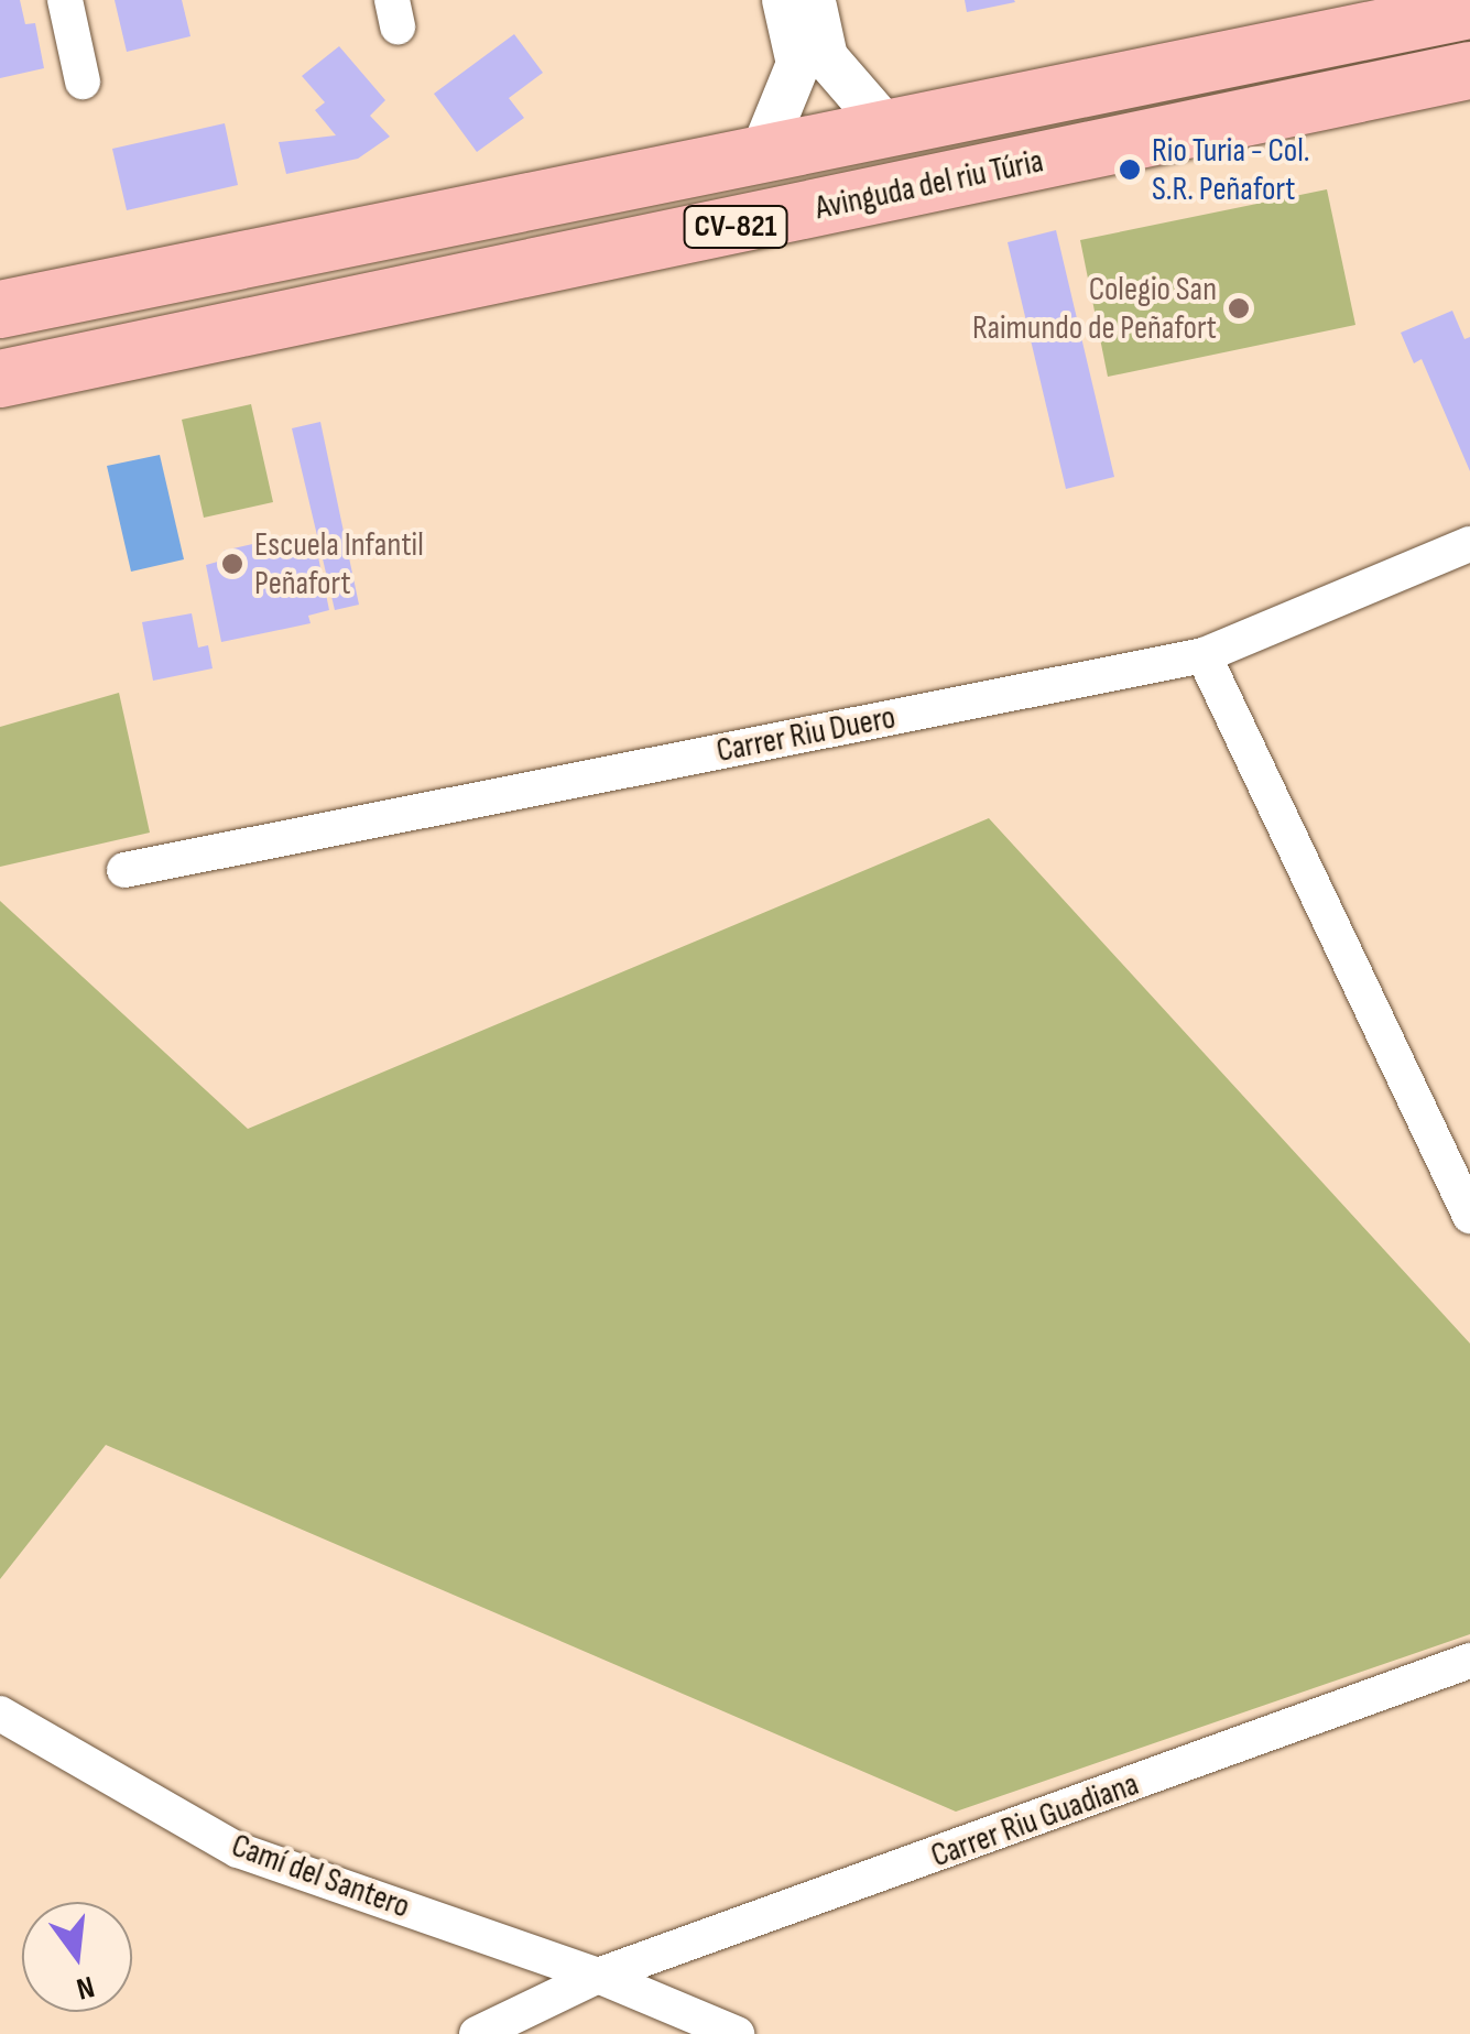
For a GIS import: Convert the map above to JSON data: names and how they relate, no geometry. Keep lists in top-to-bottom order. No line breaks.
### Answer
{"streets":{"main road":["Avinguda del riu Túria","CV-821"],"street":["Carrer Riu Duero","Carrer Riu Guadiana","Camí del Santero"]},"crossings":[["Carrer Riu Guadiana","Camí del Santero"]],"places":["Rio Turia - Col. S.R. Peñafort","Colegio San Raimundo de Peñafort","Escuela Infantil Peñafort"],"north":"bottom"}
